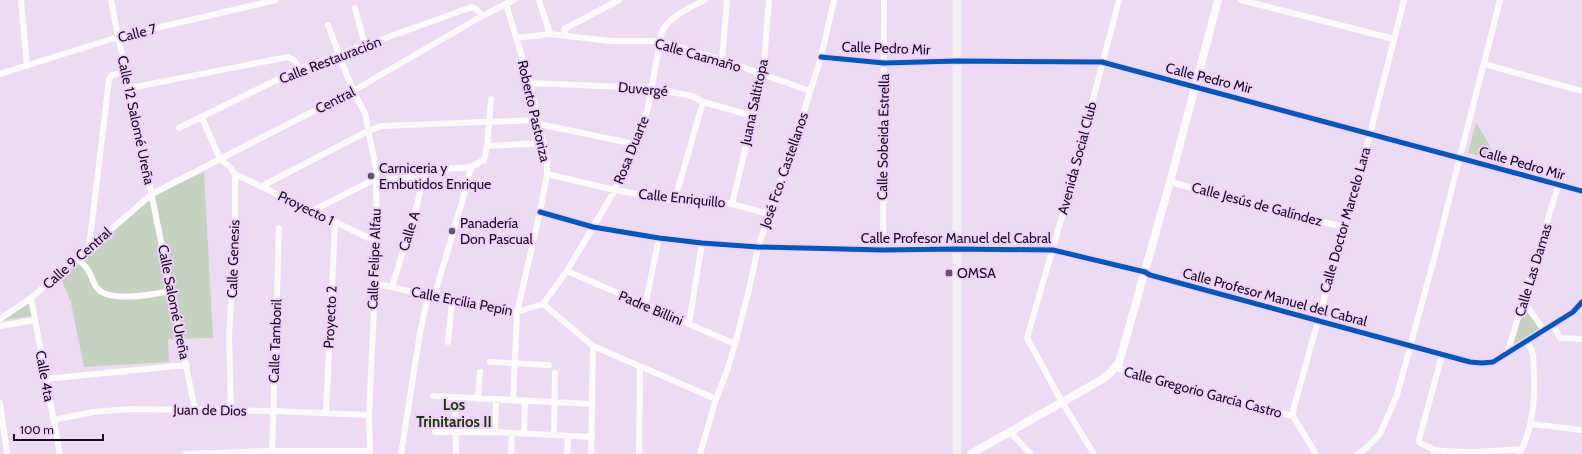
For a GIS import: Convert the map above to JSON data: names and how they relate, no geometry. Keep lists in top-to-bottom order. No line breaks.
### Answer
{"streets":{"street":["Calle 7","Calle Pedro Mir","Calle Caamaño","Calle Restauración","Duvergé","Central","Juana Saltitopa","Roberto Pastoriza","Calle 12 Salomé Ureña","Calle Sobeida Estrella","Rosa Duarte","Avenida Social Club","José Fco. Castellanos","Calle Enriquillo","Calle Jesús de Galíndez","Proyecto 1","Calle Doctor Marcelo Lara","Calle A","Calle Profesor Manuel del Cabral","Calle 9 Central","Calle Genesis","Calle Felipe Alfau","Calle Las Damas","Calle Ercilia Pepín","Calle Salomé Ureña","Padre Billini","Proyecto 2","Calle Tamboril","Calle 4ta","Calle Gregorio García Castro","Juan de Dios"]},"crossings":[["Calle 7","Calle 12 Salomé Ureña"],["Calle Pedro Mir","Calle Sobeida Estrella"],["Calle Pedro Mir","Avenida Social Club"],["Calle Pedro Mir","José Fco. Castellanos"],["Calle Pedro Mir","Calle Doctor Marcelo Lara"],["Calle Pedro Mir","Calle Las Damas"],["Calle Caamaño","Juana Saltitopa"],["Calle Caamaño","Roberto Pastoriza"],["Calle Caamaño","Rosa Duarte"],["Calle Caamaño","José Fco. Castellanos"],["Calle Restauración","Central"],["Calle Restauración","Calle Felipe Alfau"],["Duvergé","Juana Saltitopa"],["Duvergé","Roberto Pastoriza"],["Duvergé","Rosa Duarte"],["Central","Roberto Pastoriza"],["Central","Calle 12 Salomé Ureña"],["Central","Calle 9 Central"],["Central","Calle Felipe Alfau"],["Central","Calle Salomé Ureña"],["Juana Saltitopa","Calle Enriquillo"],["Roberto Pastoriza","Calle Enriquillo"],["Roberto Pastoriza","Calle Profesor Manuel del Cabral"],["Roberto Pastoriza","Calle Ercilia Pepín"],["Calle 12 Salomé Ureña","Calle 9 Central"],["Calle 12 Salomé Ureña","Calle Salomé Ureña"],["Calle Sobeida Estrella","Calle Profesor Manuel del Cabral"],["Rosa Duarte","Calle Enriquillo"],["Rosa Duarte","Calle Profesor Manuel del Cabral"],["Rosa Duarte","Calle Ercilia Pepín"],["Rosa Duarte","Padre Billini"],["Avenida Social Club","Calle Profesor Manuel del Cabral"],["José Fco. Castellanos","Calle Enriquillo"],["José Fco. Castellanos","Calle Profesor Manuel del Cabral"],["José Fco. Castellanos","Padre Billini"],["Calle Jesús de Galíndez","Calle Doctor Marcelo Lara"],["Proyecto 1","Calle Genesis"],["Proyecto 1","Calle Felipe Alfau"],["Proyecto 1","Proyecto 2"],["Calle Doctor Marcelo Lara","Calle Profesor Manuel del Cabral"],["Calle Doctor Marcelo Lara","Calle Gregorio García Castro"],["Calle A","Calle Ercilia Pepín"],["Calle Profesor Manuel del Cabral","Calle Las Damas"],["Calle 9 Central","Calle Salomé Ureña"],["Calle 9 Central","Calle 4ta"],["Calle Genesis","Juan de Dios"],["Calle Felipe Alfau","Calle Ercilia Pepín"],["Calle Felipe Alfau","Juan de Dios"],["Calle Salomé Ureña","Juan de Dios"],["Proyecto 2","Juan de Dios"],["Calle Tamboril","Juan de Dios"],["Calle 4ta","Juan de Dios"]],"districts":["Los Trinitarios II"],"places":{"other":["Carniceria y Embutidos Enrique","Panadería Don Pascual"],"transit":["OMSA"]},"scale_bar":"100 m"}
